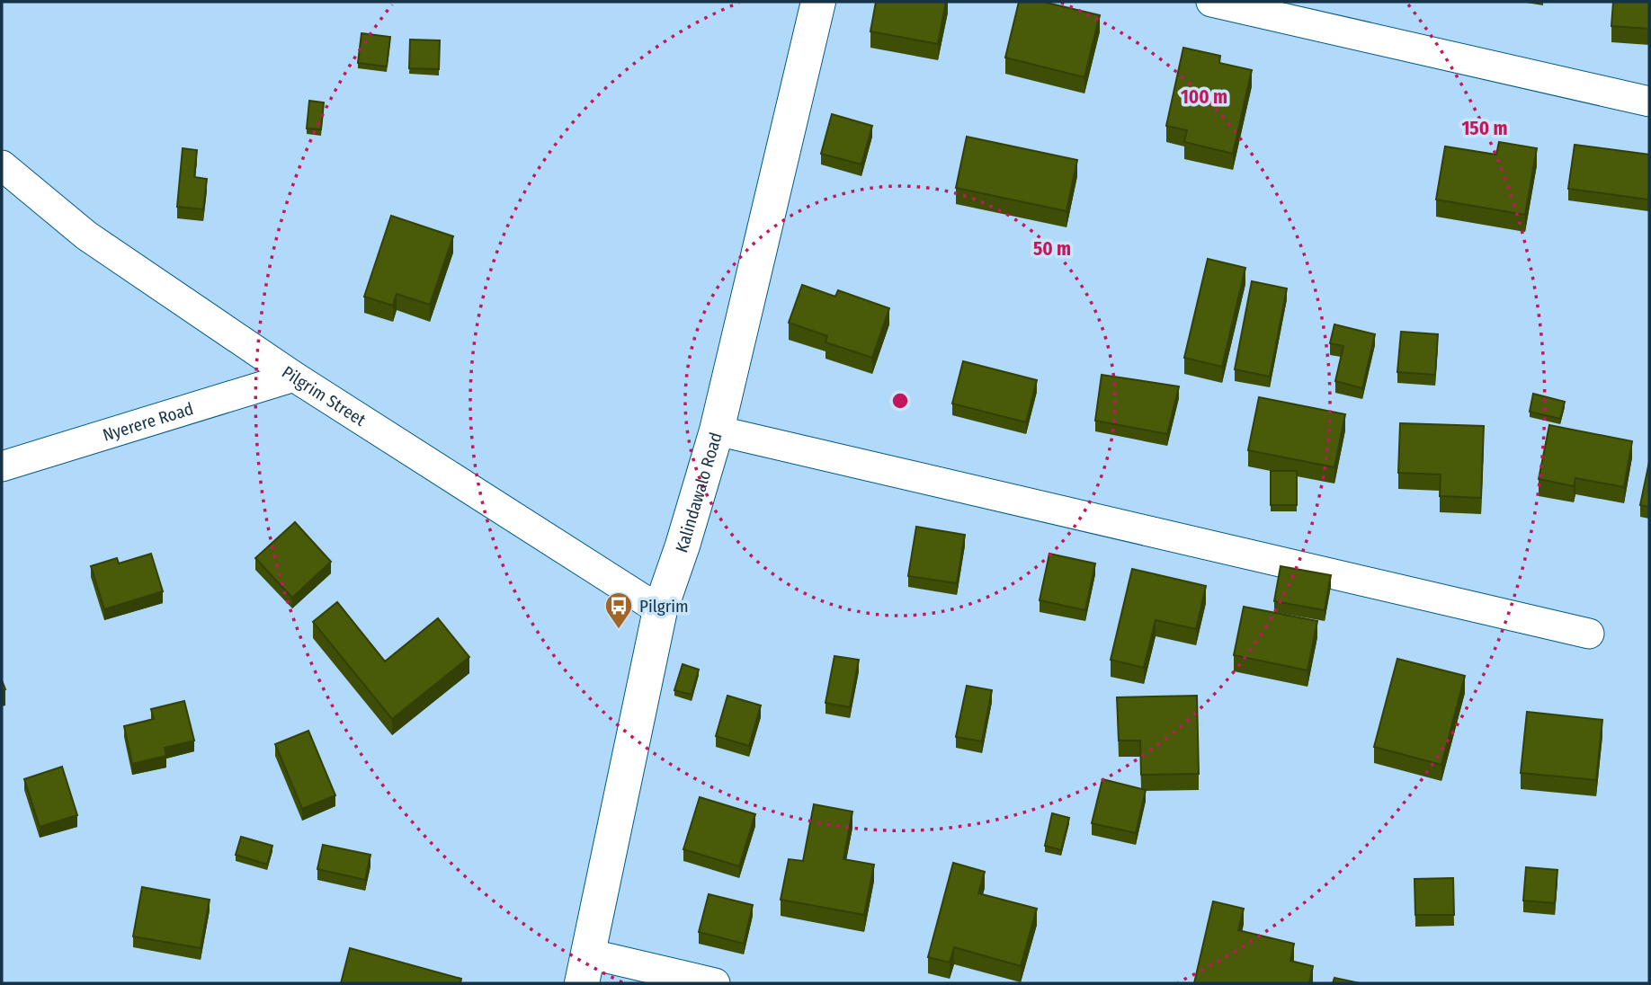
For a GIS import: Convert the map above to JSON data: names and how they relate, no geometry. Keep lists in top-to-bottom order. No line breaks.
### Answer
{"streets":{"street":["Pilgrim Street","Nyerere Road","Kalindawalo Road"]},"crossings":[["Pilgrim Street","Nyerere Road"],["Pilgrim Street","Kalindawalo Road"]],"places":{"bus stop":["Pilgrim"]},"rings":["100 m","150 m","50 m"]}
